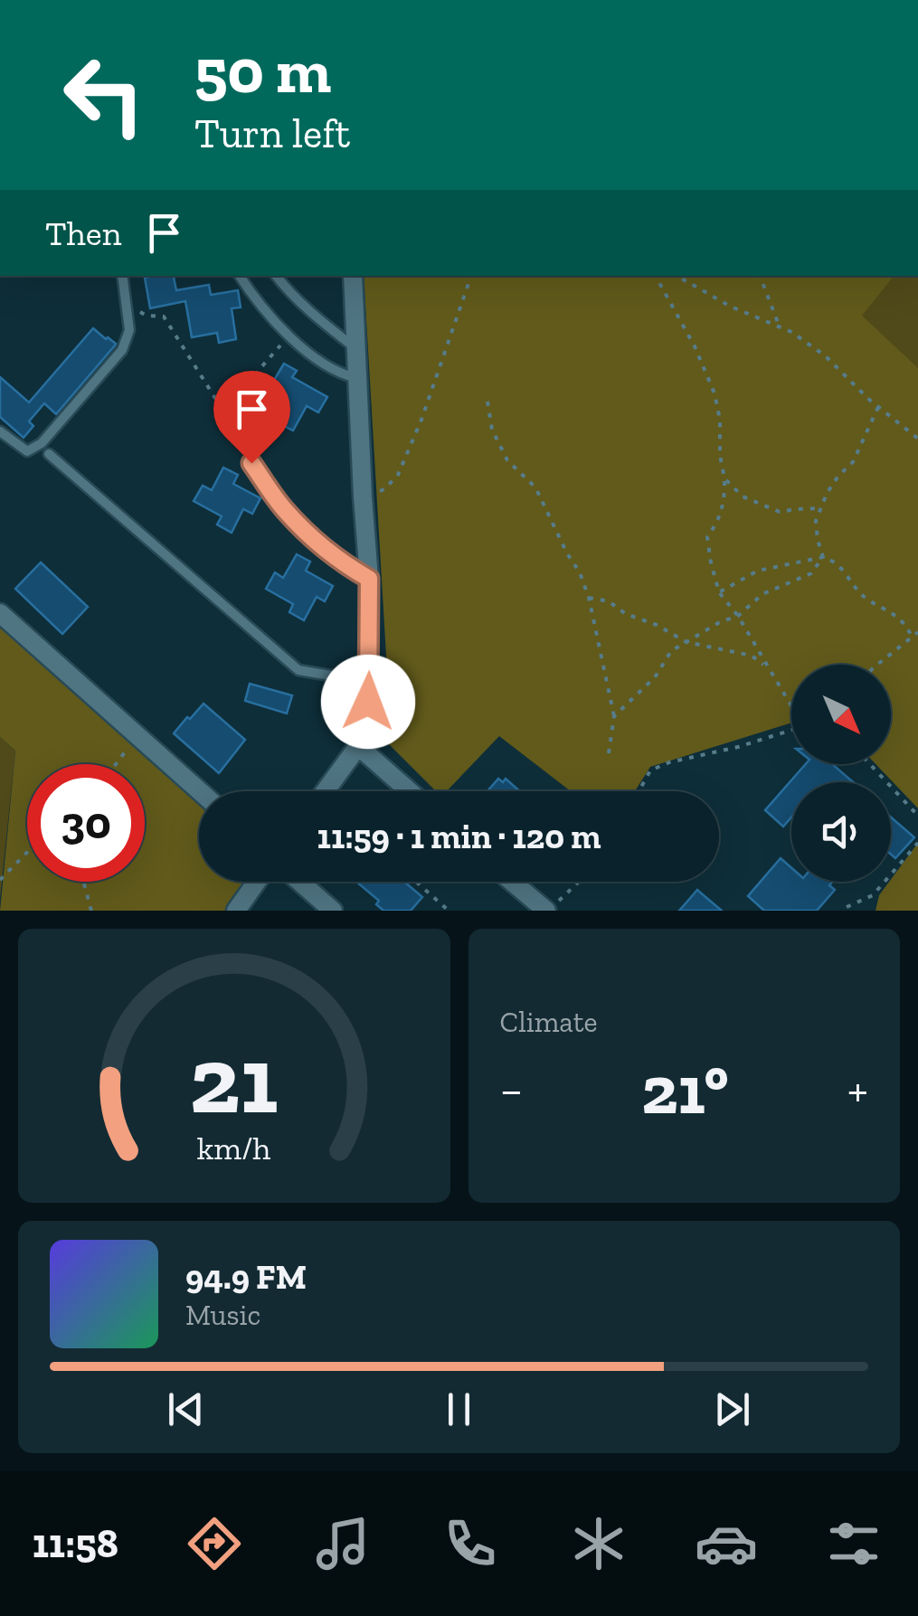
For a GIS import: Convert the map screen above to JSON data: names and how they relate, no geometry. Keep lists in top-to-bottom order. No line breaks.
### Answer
{"north":"bottom right","page":{"turn":["50 m","Turn left"],"then":"Then","limit":"30","trip":"11:59 · 1 min · 120 m","tile":"Climate","heat":["−","21°","+"],"song":["94.9 FM","Music"],"tabs":"11:58","gauge":["21","km/h"]}}
